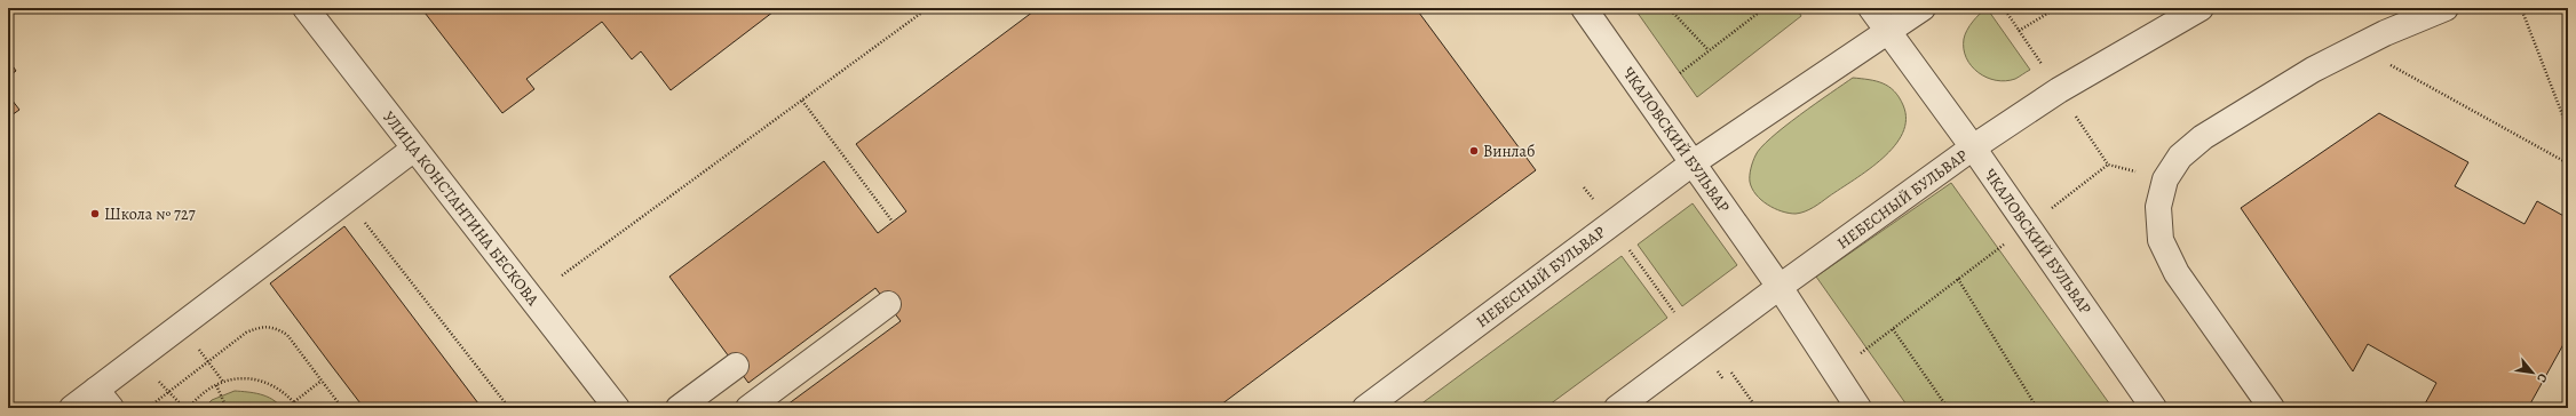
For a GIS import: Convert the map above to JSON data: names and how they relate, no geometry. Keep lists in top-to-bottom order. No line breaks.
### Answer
{"streets":{"street":["ЧКАЛОВСКИЙ БУЛЬВАР","НЕБЕСНЫЙ БУЛЬВАР","УЛИЦА КОНСТАНТИНА БЕСКОВА"]},"crossings":[["ЧКАЛОВСКИЙ БУЛЬВАР","НЕБЕСНЫЙ БУЛЬВАР"]],"places":["Винлаб","Школа № 727"],"north":"bottom right"}
